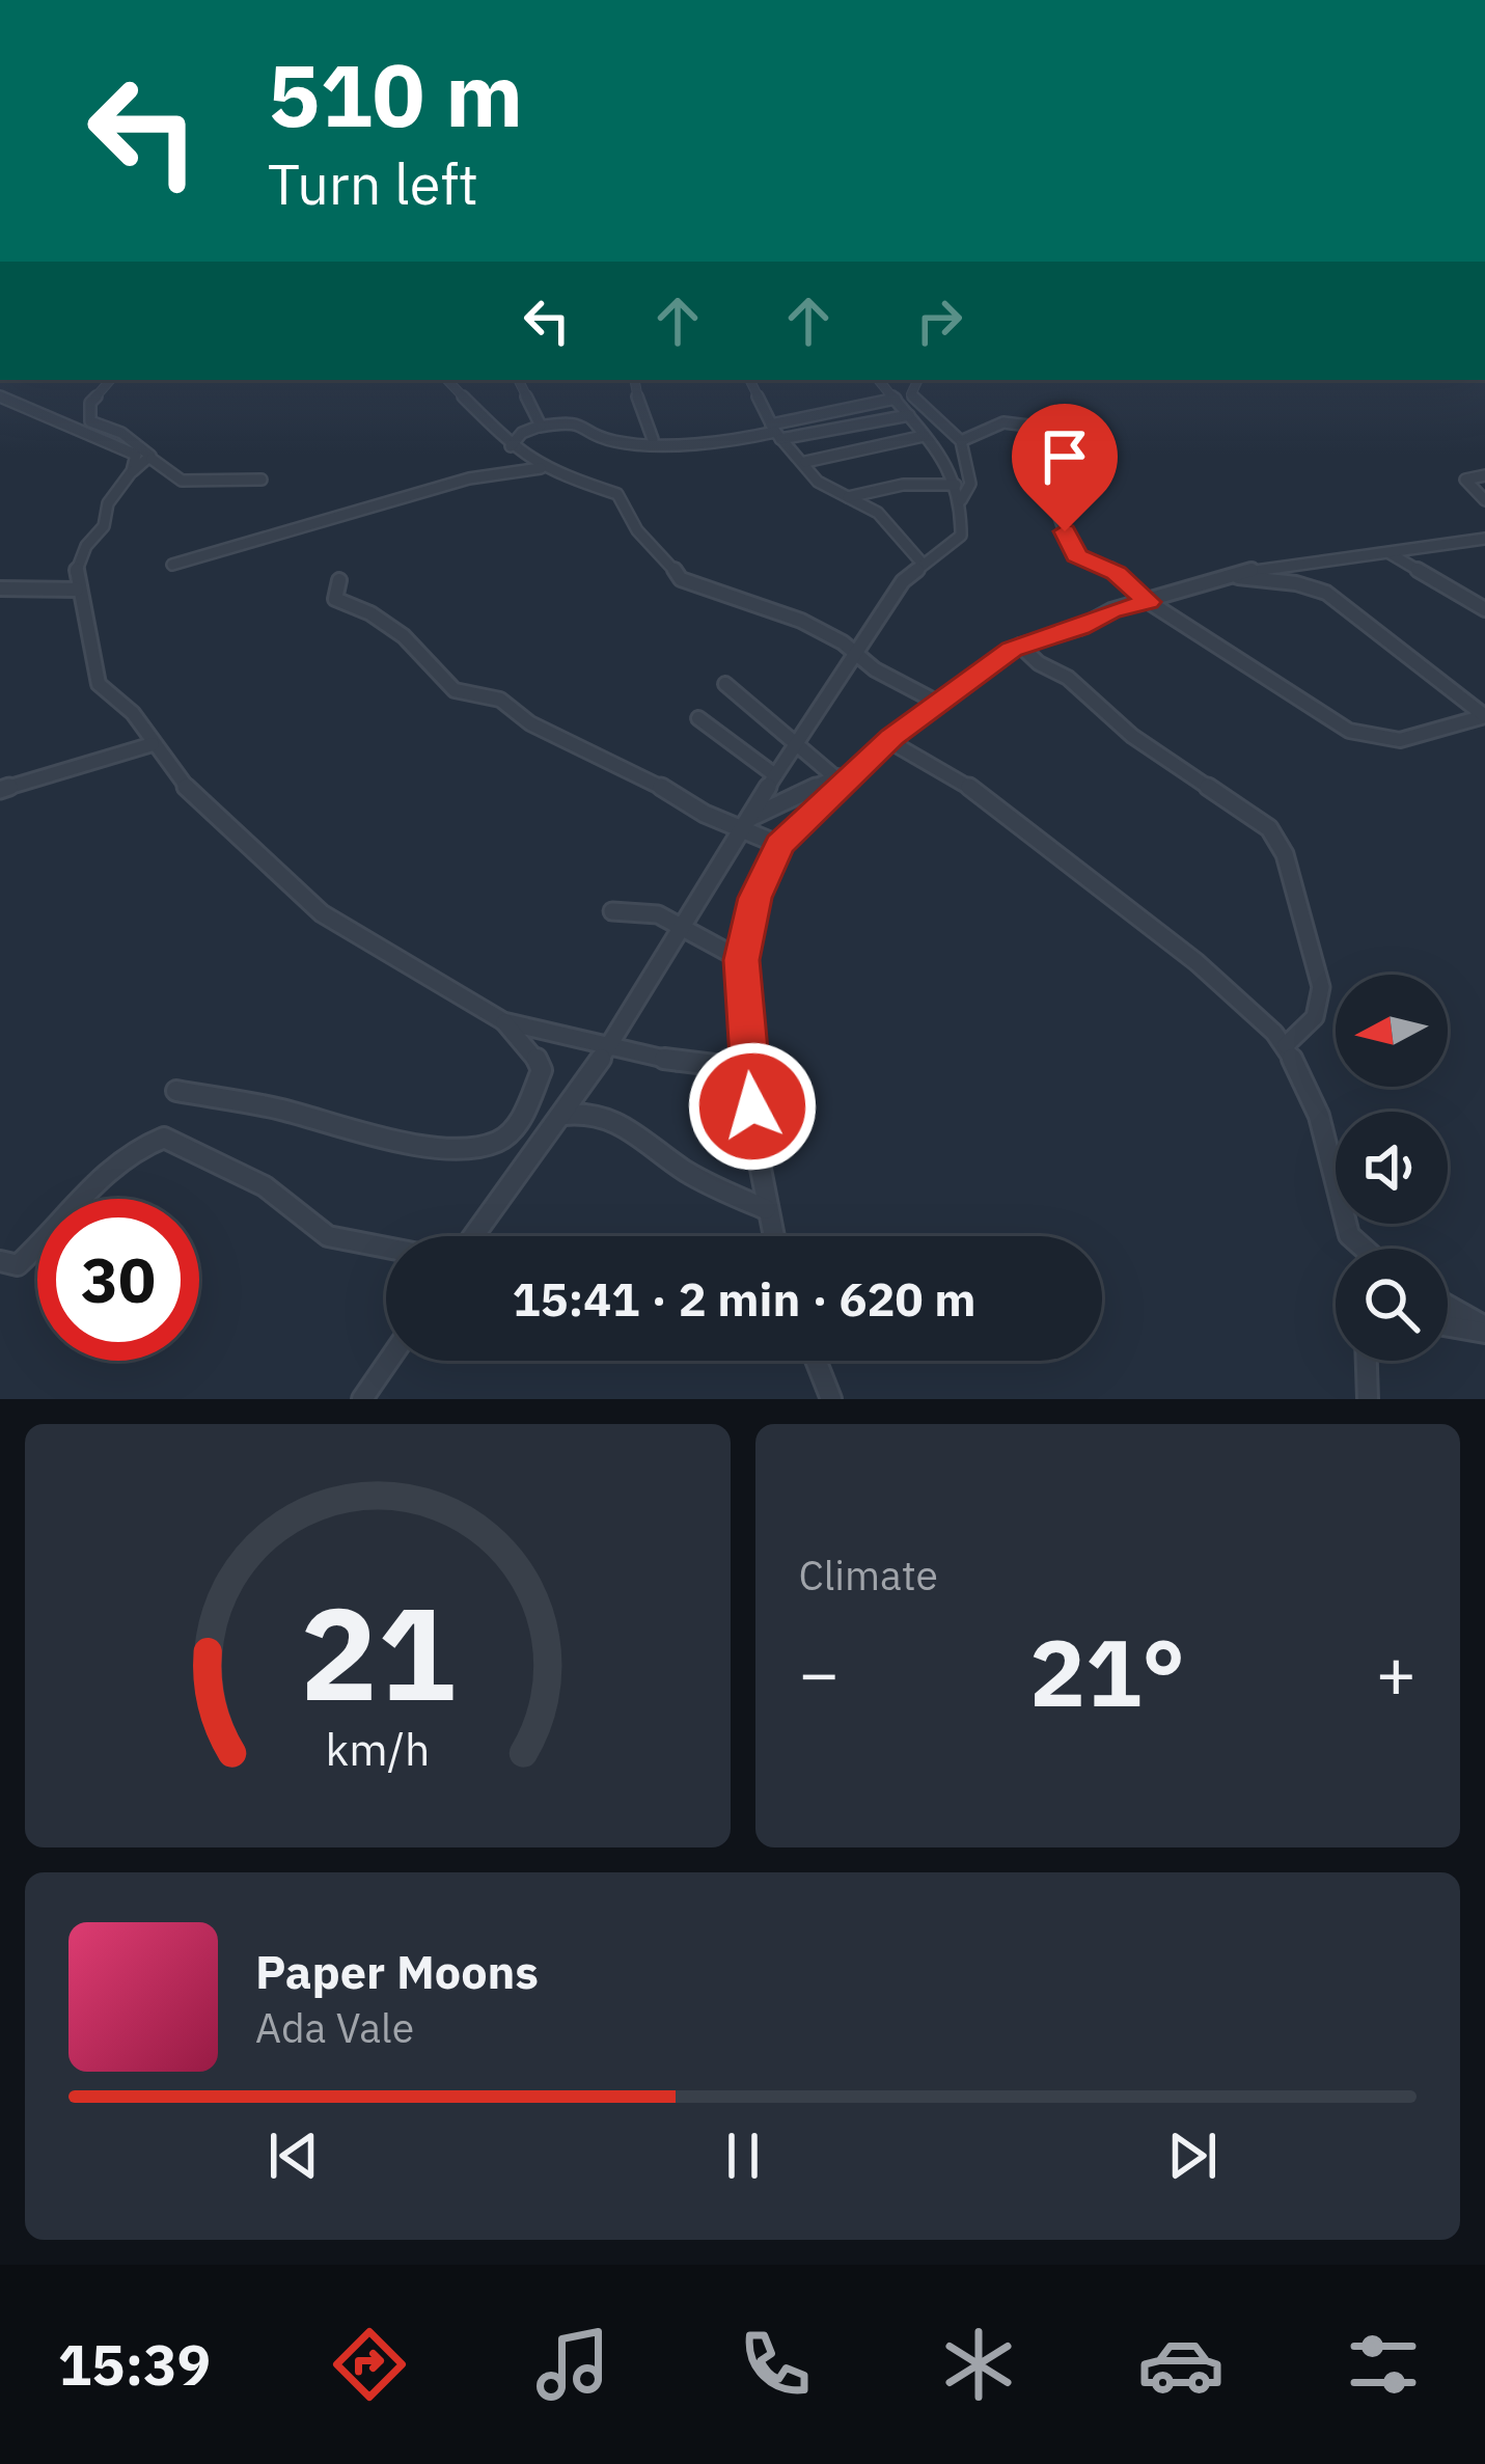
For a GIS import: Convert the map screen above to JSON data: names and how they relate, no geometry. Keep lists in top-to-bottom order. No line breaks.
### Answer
{"north":"left","page":{"turn":["510 m","Turn left"],"limit":"30","trip":"15:41 · 2 min · 620 m","tile":"Climate","heat":["−","21°","+"],"song":["Paper Moons","Ada Vale"],"tabs":"15:39","gauge":["21","km/h"]}}
